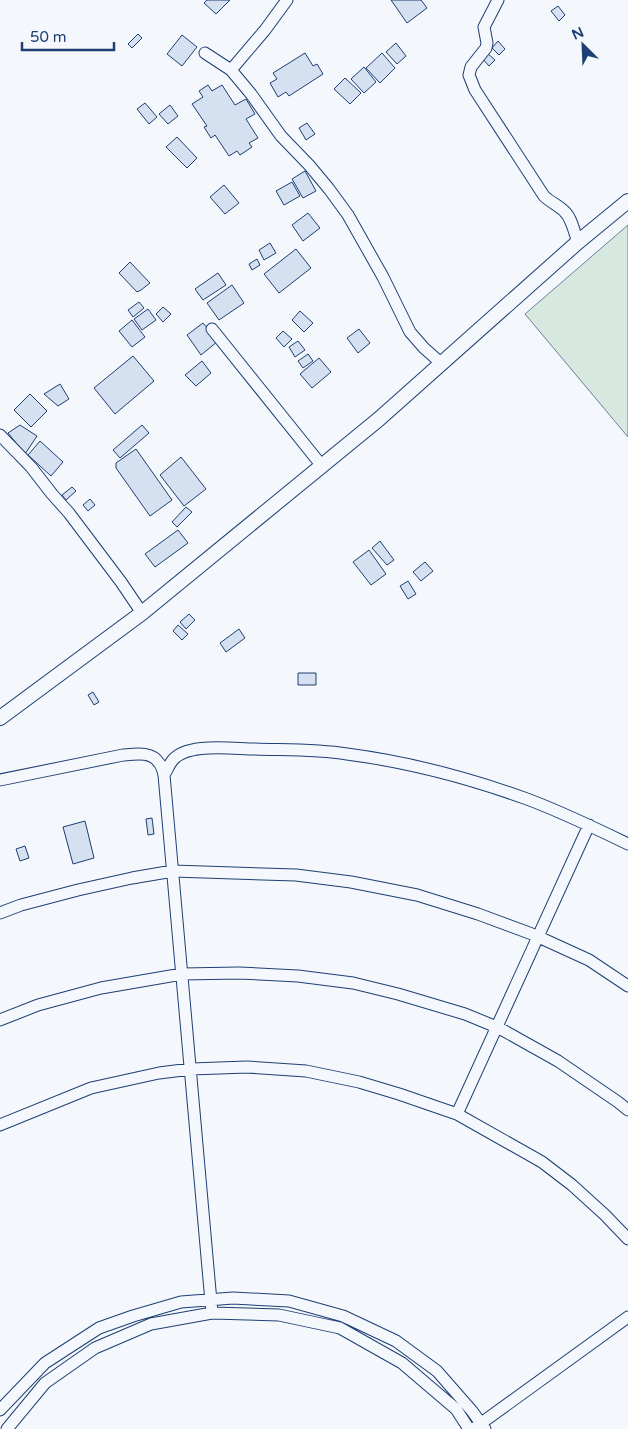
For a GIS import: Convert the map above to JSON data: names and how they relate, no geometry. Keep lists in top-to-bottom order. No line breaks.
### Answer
{"scale_bar":"50 m","north":"top left"}
